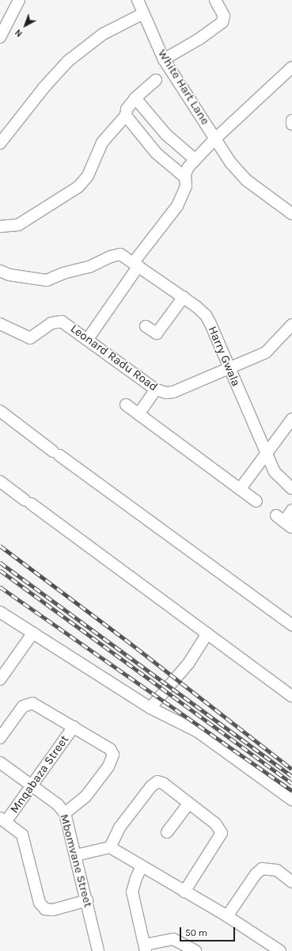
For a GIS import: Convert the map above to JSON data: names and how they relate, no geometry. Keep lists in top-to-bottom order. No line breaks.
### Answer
{"streets":{"street":["White Hart Lane","Harry Gwala","Leonard Radu Road","Mnqabaza Street","Mbomvane Street"]},"crossings":[["Harry Gwala","Leonard Radu Road"],["Mnqabaza Street","Mbomvane Street"]],"scale_bar":"50 m","north":"bottom left"}
